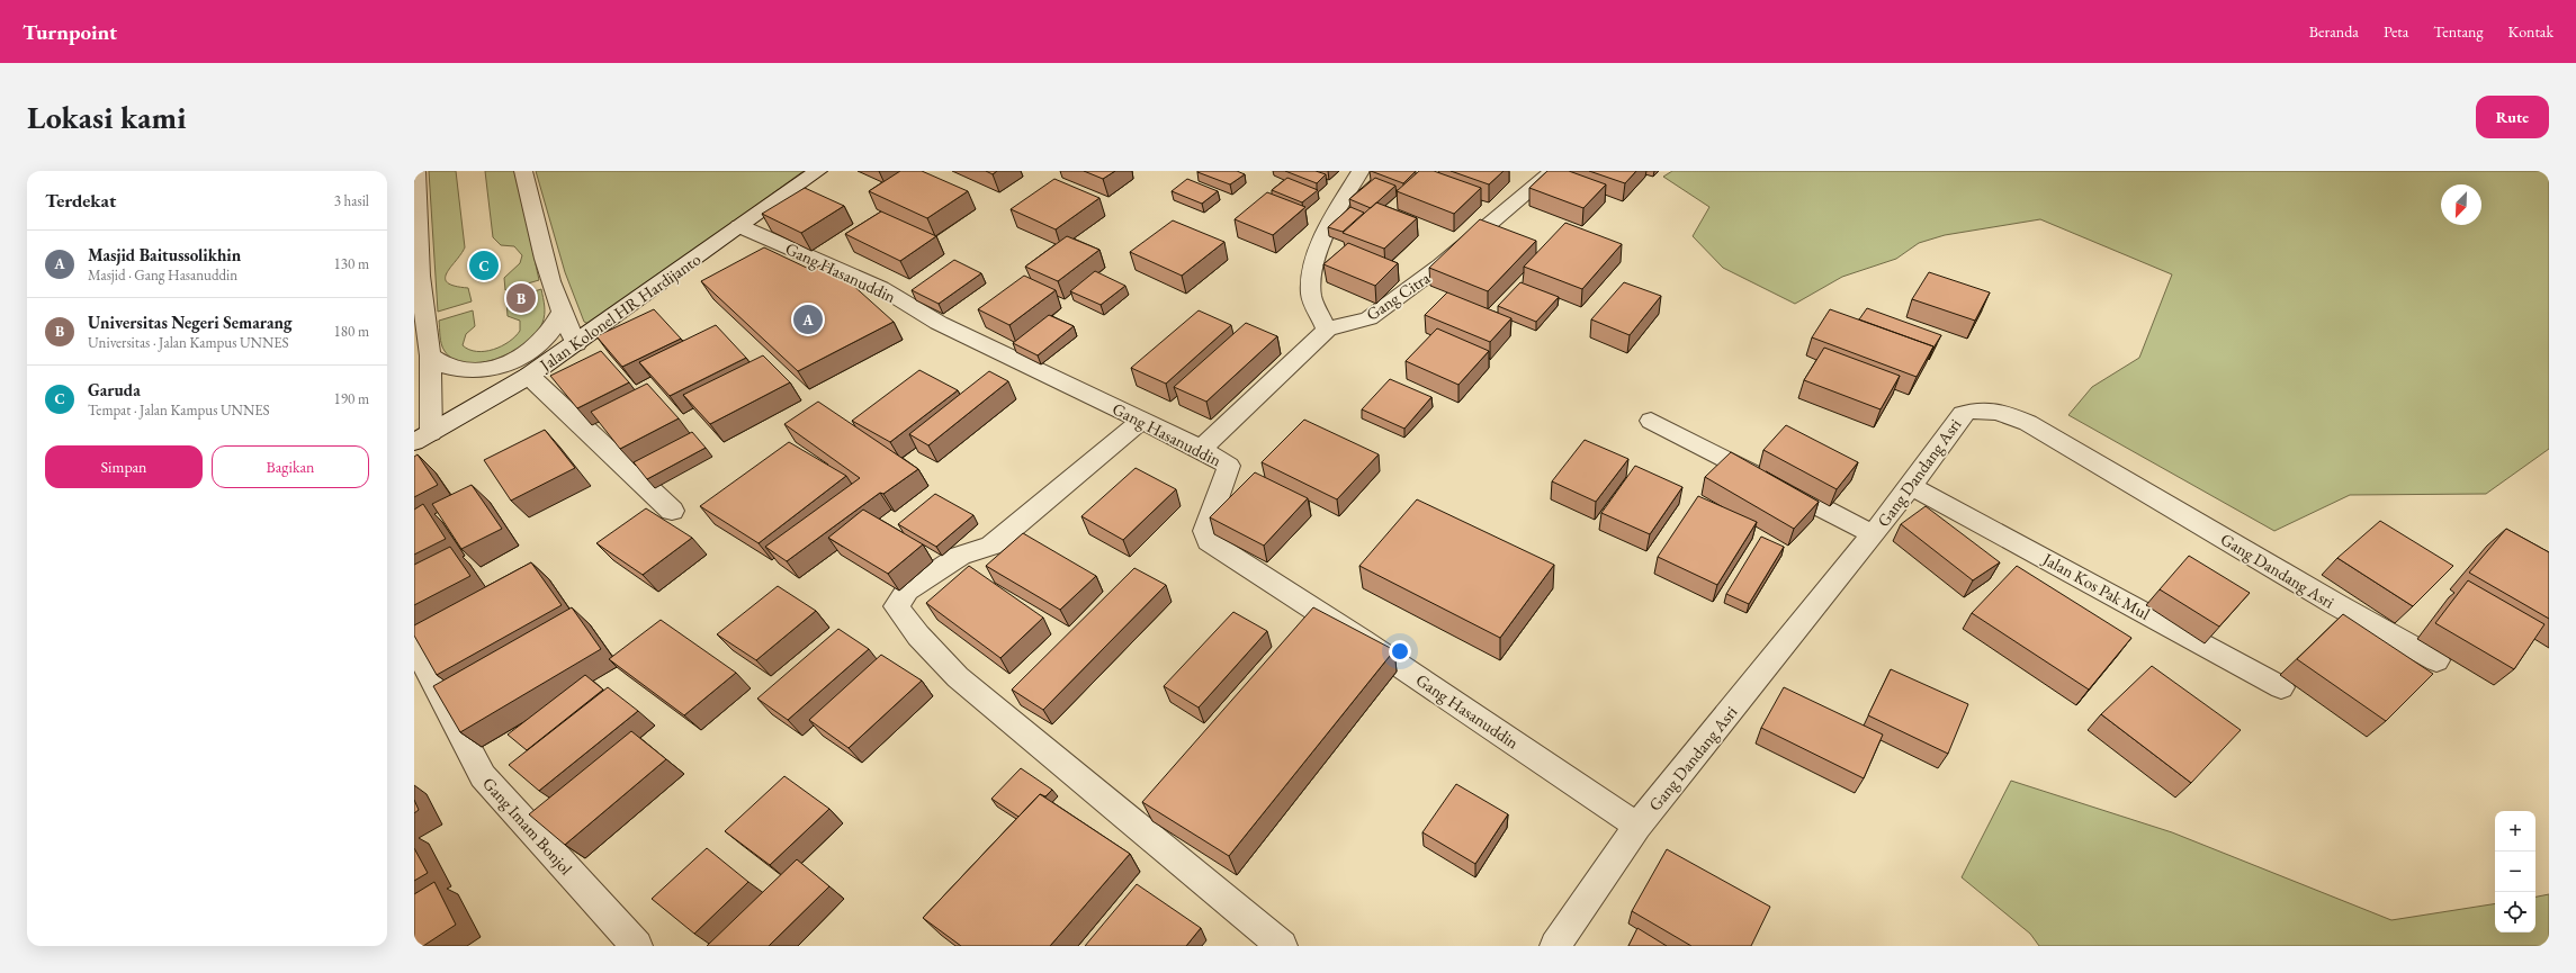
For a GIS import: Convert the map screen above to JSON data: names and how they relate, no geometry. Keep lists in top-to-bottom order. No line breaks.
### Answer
{"streets":{"street":["Gang Hasanuddin","Gang Citra","Jalan Kolonel HR Hardijanto","Gang Dandang Asri","Jalan Kos Pak Mul","Gang Imam Bonjol"]},"crossings":[["Gang Hasanuddin","Gang Citra"],["Gang Hasanuddin","Jalan Kolonel HR Hardijanto"],["Gang Hasanuddin","Gang Dandang Asri"],["Gang Dandang Asri","Jalan Kos Pak Mul"]],"north":"bottom left","page":{"header":"Turnpoint","nav":["Beranda","Peta","Tentang","Kontak"],"buttons":["Rute",["Simpan","Bagikan"]],"title":"Lokasi kami","heading":["Terdekat","3 hasil"],"list":[{"mark":"A","name":"Masjid Baitussolikhin","note":"Masjid · Gang Hasanuddin","value":"130 m"},{"mark":"B","name":"Universitas Negeri Semarang","note":"Universitas · Jalan Kampus UNNES","value":"180 m"},{"mark":"C","name":"Garuda","note":"Tempat · Jalan Kampus UNNES","value":"190 m"}],"pins":["C","B","A"],"map_buttons":["+","−"]}}
